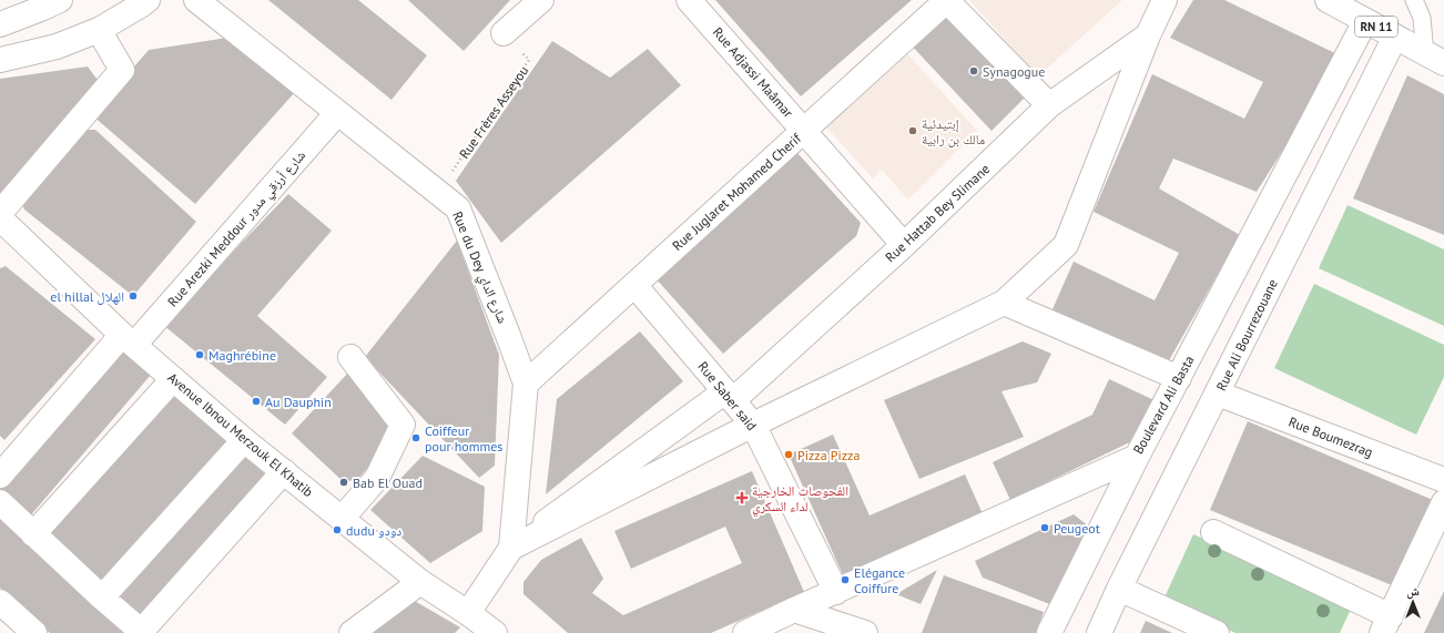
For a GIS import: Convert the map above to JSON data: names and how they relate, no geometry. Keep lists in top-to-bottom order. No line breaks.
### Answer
{"streets":{"street":["RN 11","Rue Adjassi Maâmar","Rue Juglaret Mohamed Cherif","Rue Hattab Bey Slimane","Rue Arezki Meddour شارع أرزقي مدور","Rue du Dey شارع الداي","Rue Ali Bourrezouane","Rue Saber said","Boulevard Ali Basta","Avenue Ibnou Merzouk El Khatib","Rue Boumezrag"],"path":["Rue Frères Asseyou"]},"crossings":[["RN 11","Rue Ali Bourrezouane"],["RN 11","Boulevard Ali Basta"],["Rue Adjassi Maâmar","Rue Juglaret Mohamed Cherif"],["Rue Adjassi Maâmar","Rue Hattab Bey Slimane"],["Rue Frères Asseyou","Rue du Dey شارع الداي"],["Rue Juglaret Mohamed Cherif","Rue du Dey شارع الداي"],["Rue Juglaret Mohamed Cherif","Rue Saber said"],["Rue Hattab Bey Slimane","Rue du Dey شارع الداي"],["Rue Hattab Bey Slimane","Rue Saber said"],["Rue Arezki Meddour شارع أرزقي مدور","Rue du Dey شارع الداي"],["Rue Arezki Meddour شارع أرزقي مدور","Avenue Ibnou Merzouk El Khatib"],["Rue Ali Bourrezouane","Rue Boumezrag"],["Rue Saber said","Boulevard Ali Basta"]],"places":{"other":["Synagogue","إبتيدئية مالك بن رابية","el hillal الهلال","Maghrébine","Au Dauphin","Coiffeur pour hommes","Pizza Pizza","Bab El Ouad","Peugeot","dudu دودو","Elégance Coiffure"],"health":["الفحوصات الخارجية لداء السكري"]},"north":"top"}
